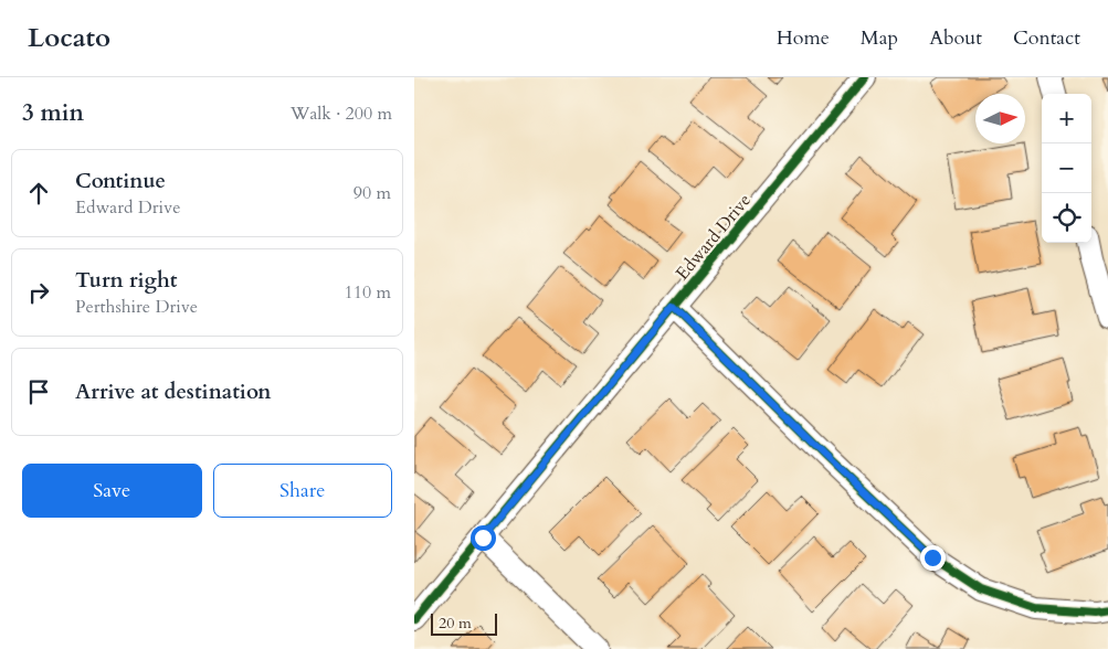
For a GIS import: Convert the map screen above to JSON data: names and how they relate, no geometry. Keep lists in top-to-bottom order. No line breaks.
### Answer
{"streets":{"street":["Edward Drive"]},"scale_bar":"20 m","north":"right","page":{"header":"Locato","nav":["Home","Map","About","Contact"],"heading":["3 min","Walk · 200 m"],"map_buttons":["+","−"],"list":[["Continue","Edward Drive","90 m"],["Turn right","Perthshire Drive","110 m"],"Arrive at destination"],"buttons":["Save","Share"],"scale":"20 m"}}
